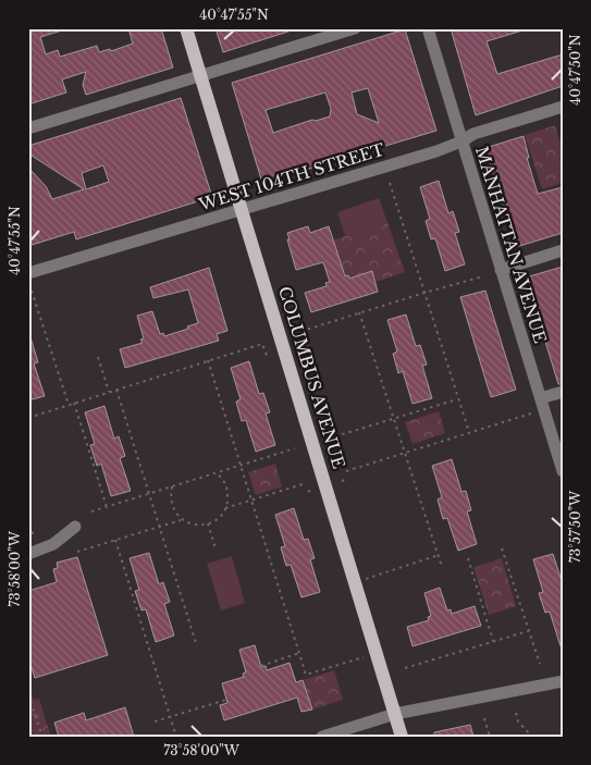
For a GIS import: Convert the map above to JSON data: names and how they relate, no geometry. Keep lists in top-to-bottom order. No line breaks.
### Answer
{"streets":{"main road":["COLUMBUS AVENUE"],"street":["WEST 104TH STREET","MANHATTAN AVENUE"]},"crossings":[["WEST 104TH STREET","MANHATTAN AVENUE"],["WEST 104TH STREET","COLUMBUS AVENUE"]],"coordinates":["40°47'55\"N","40°47'50\"N","73°57'50\"W","73°58'00\"W"]}
